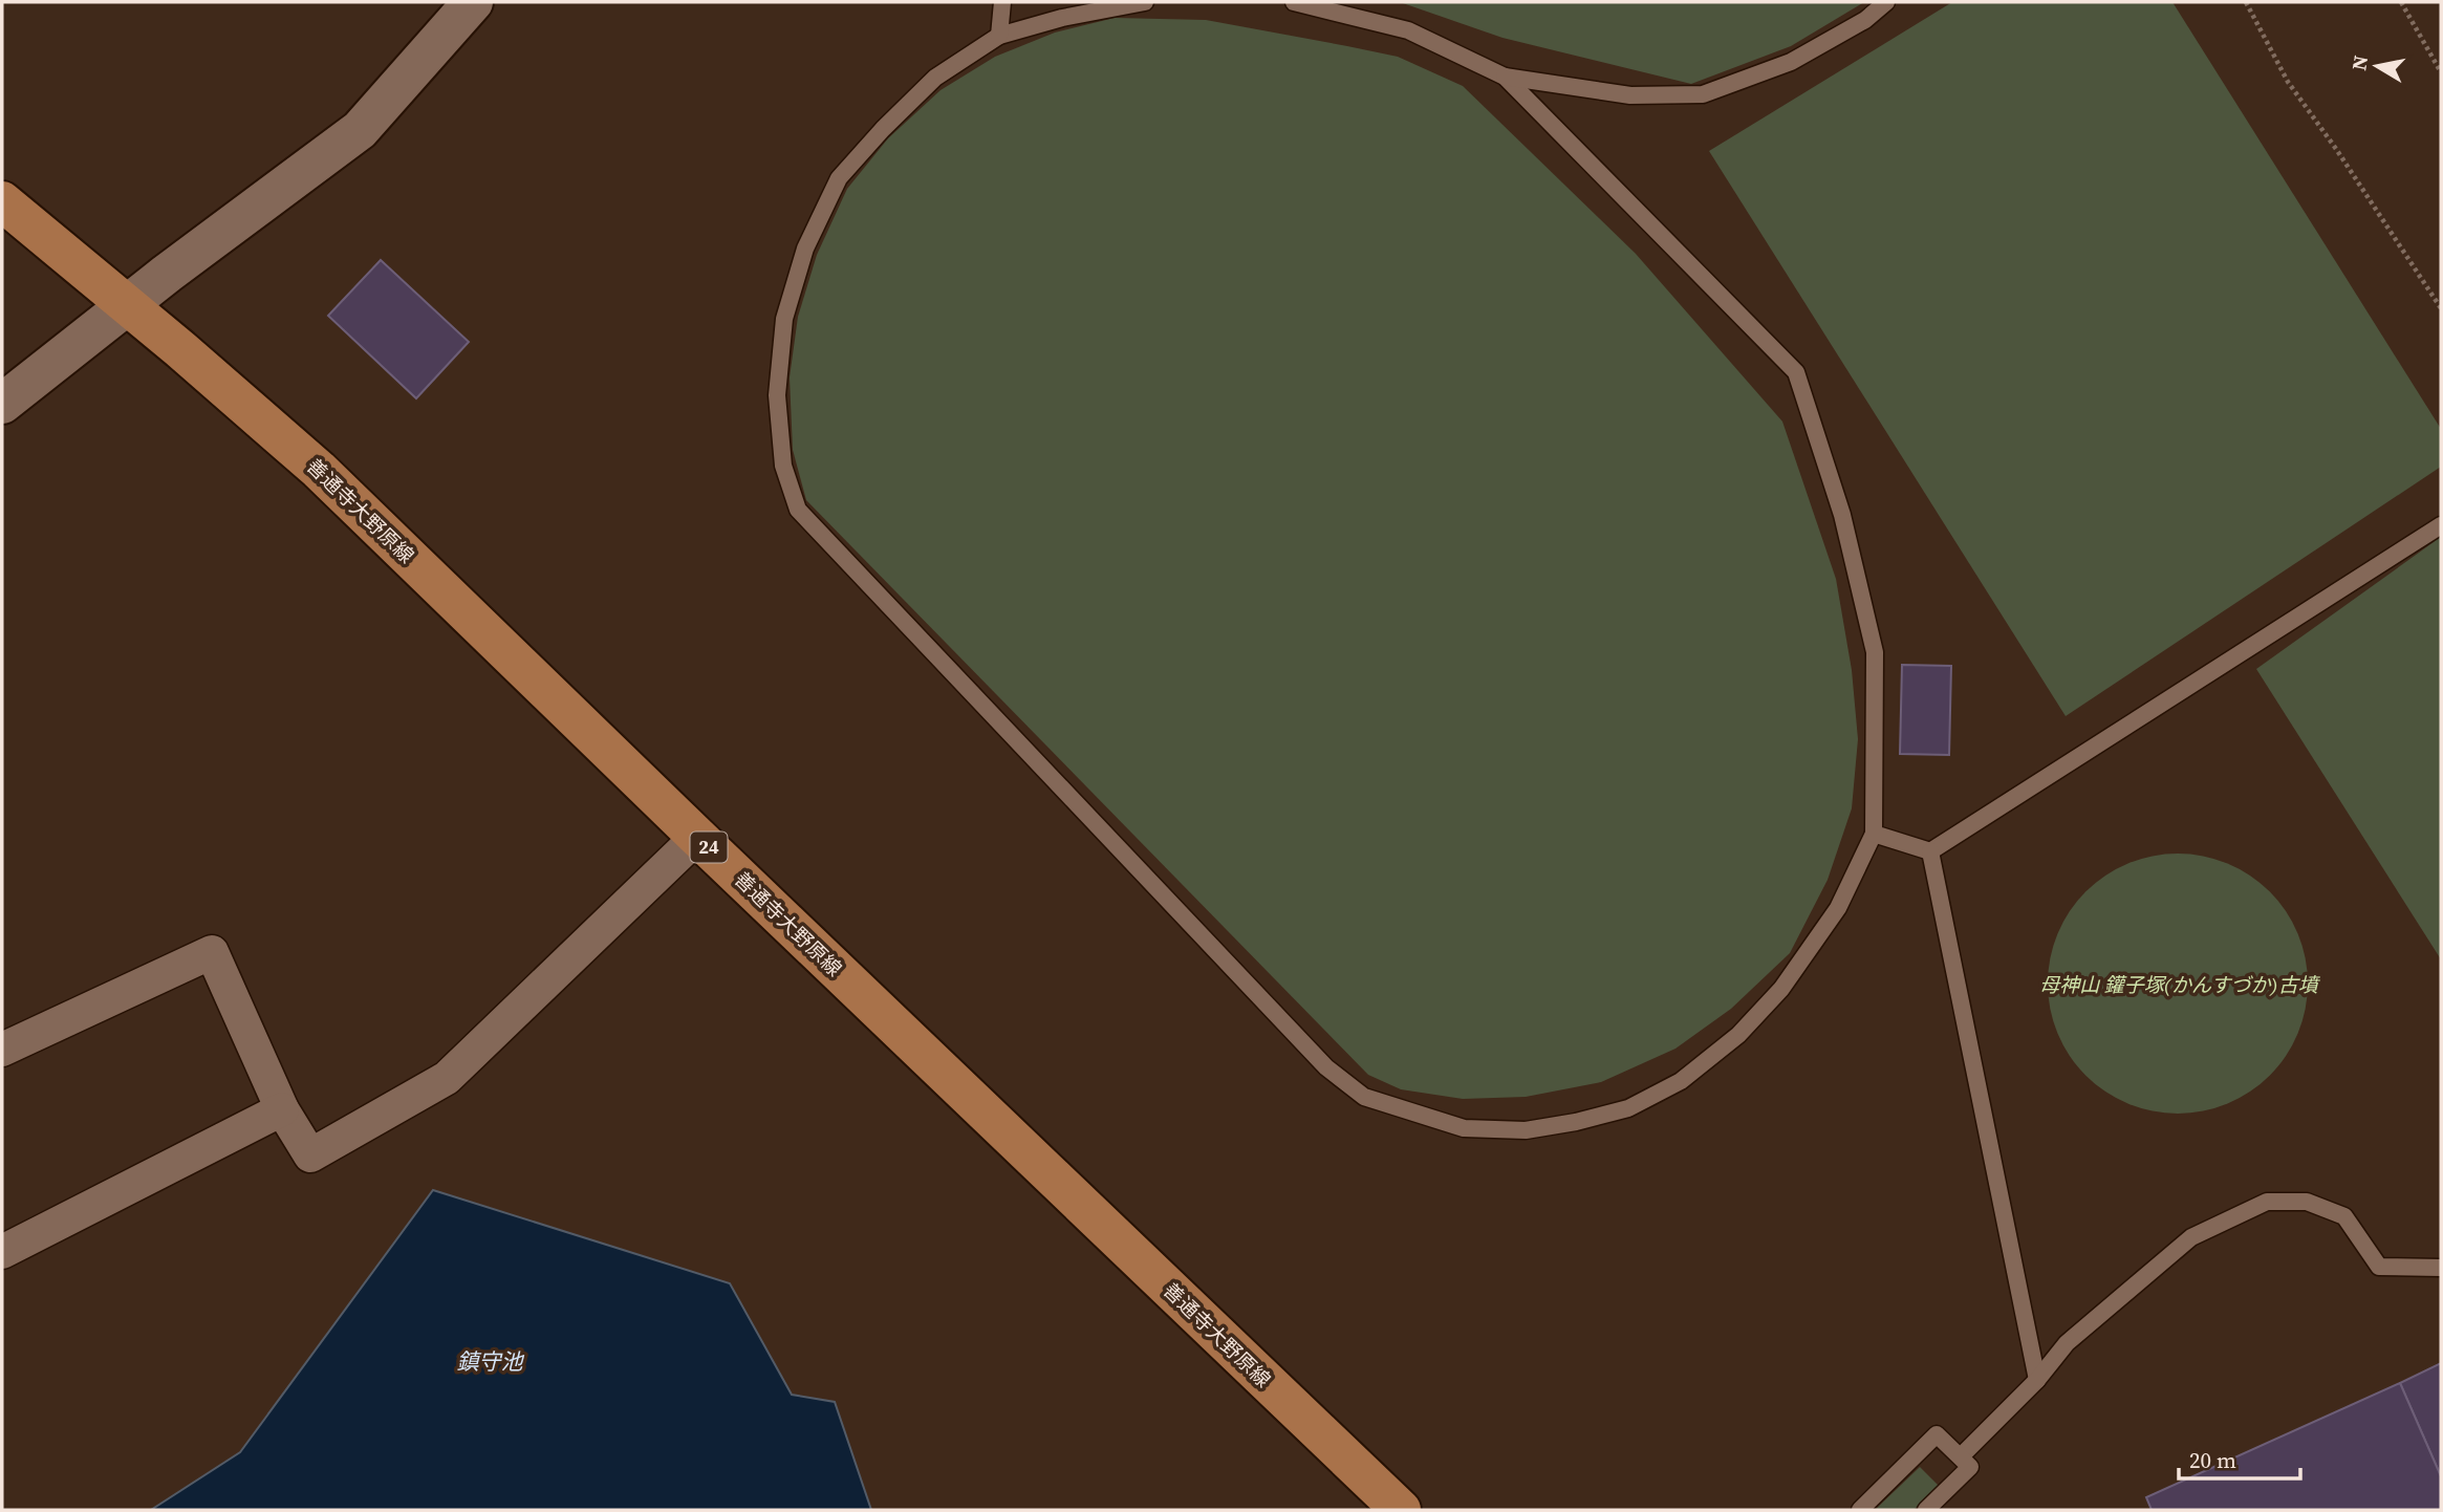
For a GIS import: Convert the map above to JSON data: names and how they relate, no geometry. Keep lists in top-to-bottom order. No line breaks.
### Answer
{"streets":{"main road":["善通寺大野原線","24"]},"water":["鎮守池"],"parks":["母神山 鑵子塚(かんすづか)古墳"],"scale_bar":"20 m","north":"left"}
